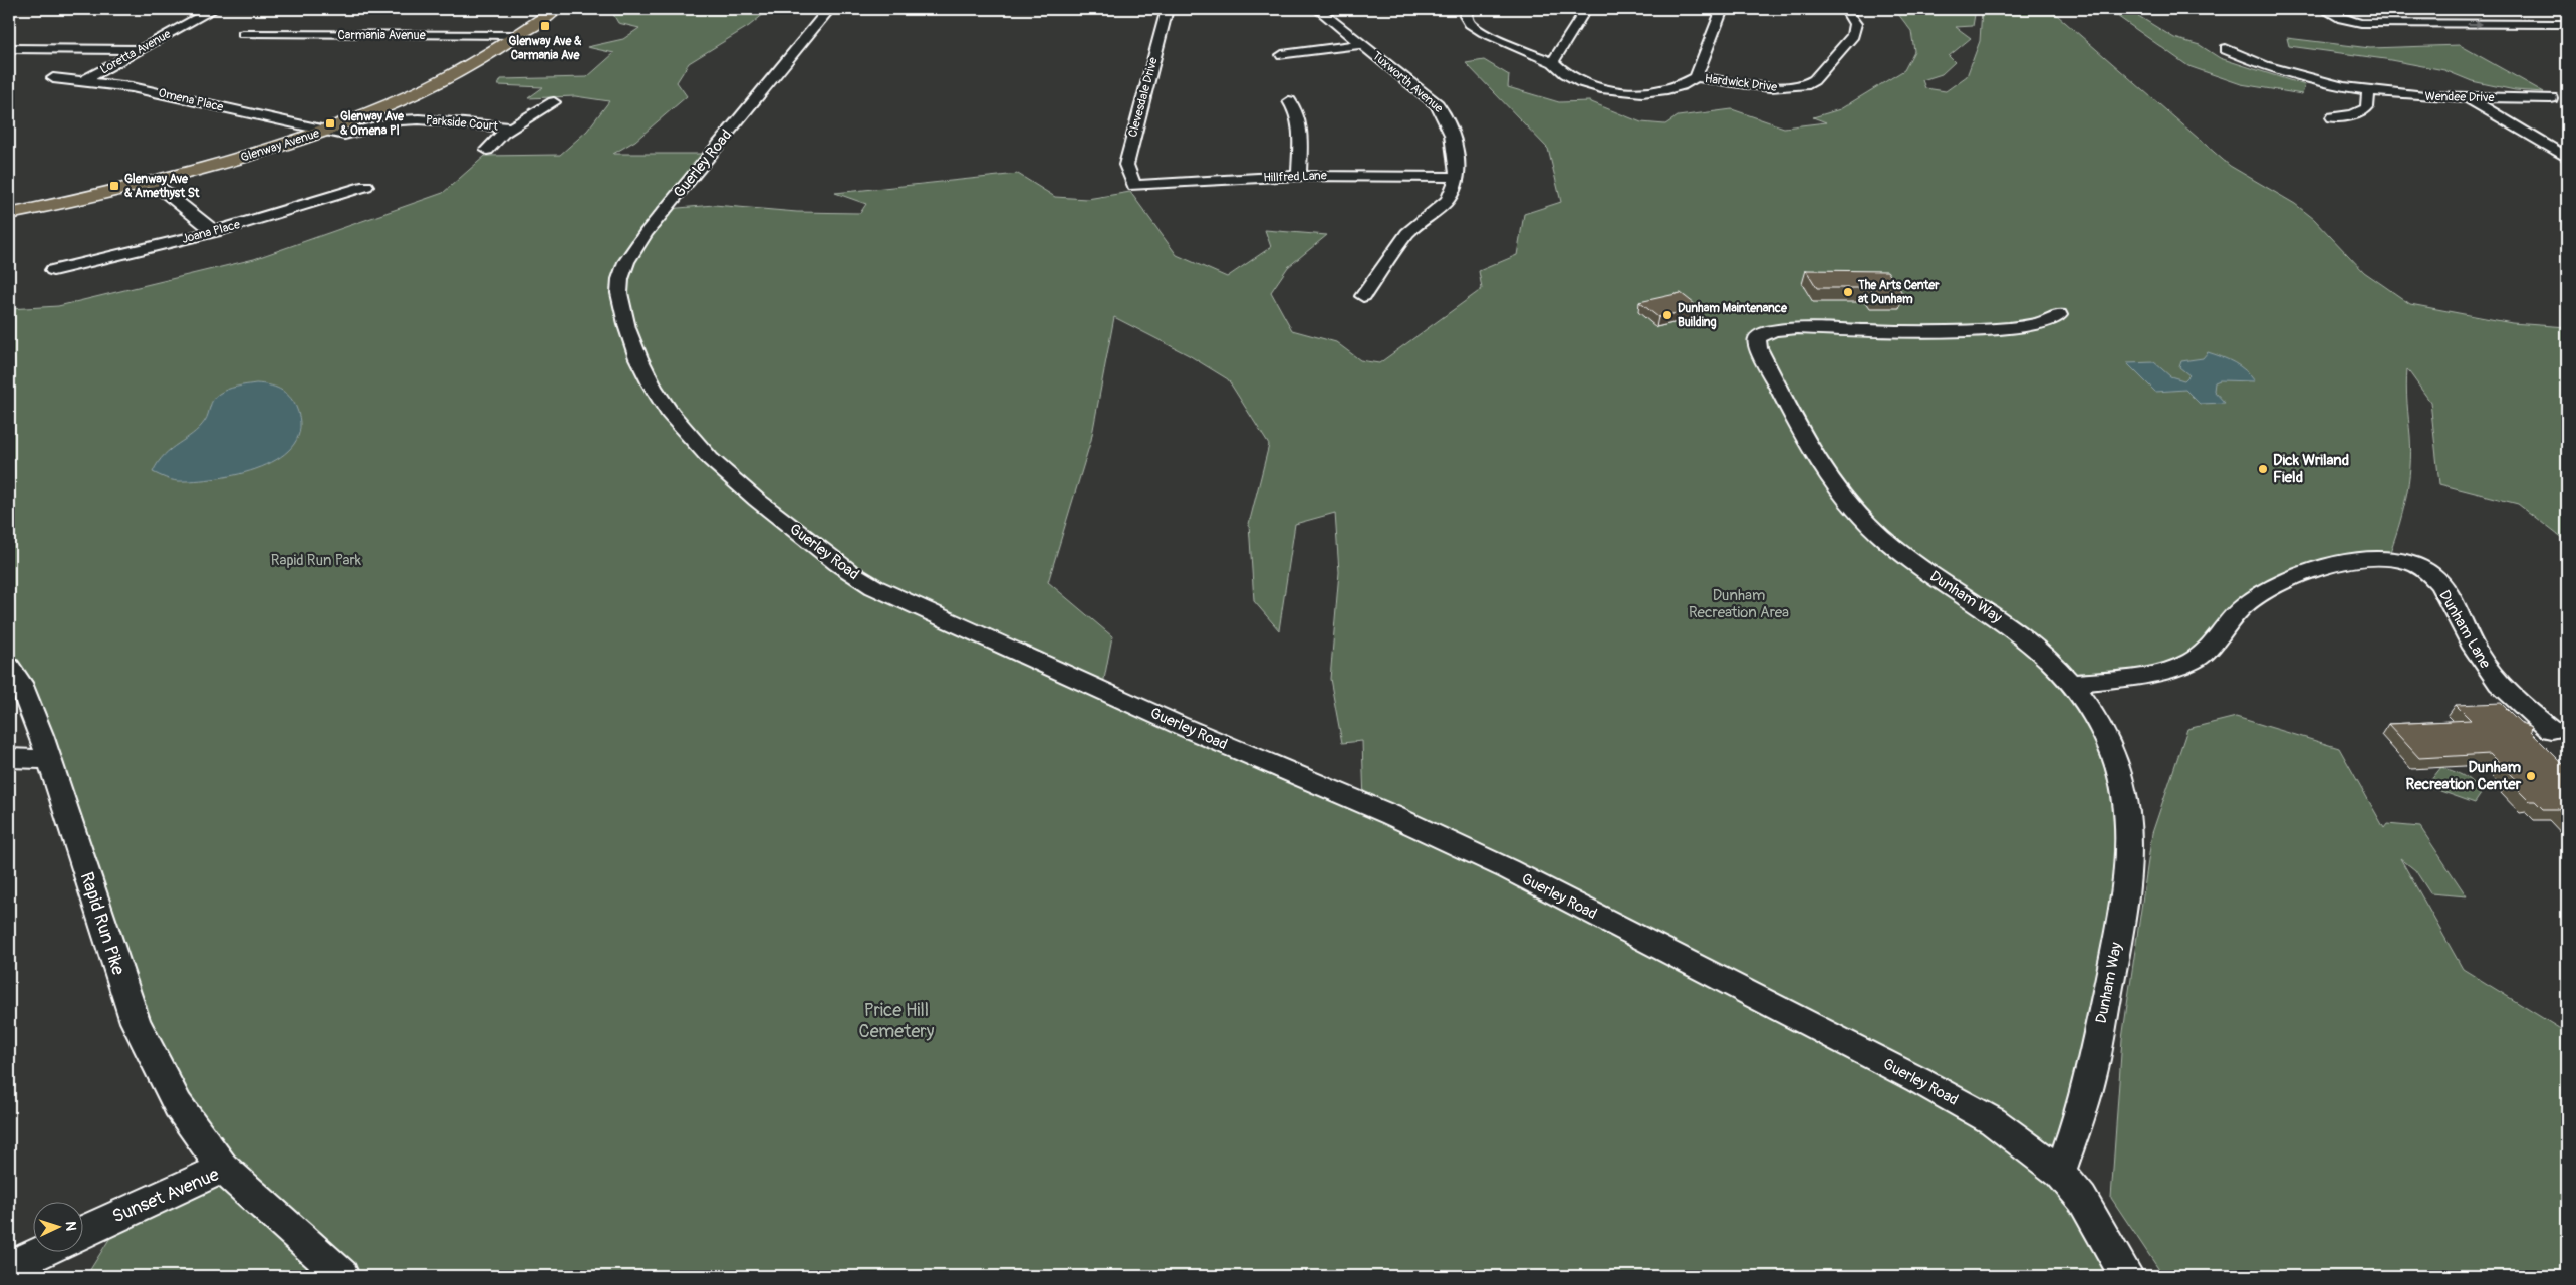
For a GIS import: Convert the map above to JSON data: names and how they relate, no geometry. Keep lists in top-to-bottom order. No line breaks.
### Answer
{"streets":{"main road":["Glenway Avenue"],"street":["Carmania Avenue","Loretta Avenue","Tuxworth Avenue","Hardwick Drive","Clevesdale Drive","Wendee Drive","Omena Place","Parkside Court","Guerley Road","Hillfred Lane","Joana Place","Dunham Way","Dunham Lane","Rapid Run Pike","Sunset Avenue"]},"crossings":[["Carmania Avenue","Glenway Avenue"],["Loretta Avenue","Omena Place"],["Tuxworth Avenue","Hillfred Lane"],["Clevesdale Drive","Hillfred Lane"],["Omena Place","Parkside Court"],["Omena Place","Glenway Avenue"],["Parkside Court","Glenway Avenue"],["Guerley Road","Dunham Way"],["Dunham Way","Dunham Lane"],["Rapid Run Pike","Sunset Avenue"]],"parks":["Rapid Run Park","Dunham Recreation Area","Price Hill Cemetery"],"places":{"transit":["Glenway Ave & Carmania Ave","Glenway Ave & Omena Pl","Glenway Ave & Amethyst St"],"other":["The Arts Center at Dunham","Dunham Maintenance Building","Dick Wriland Field","Dunham Recreation Center"]},"north":"right"}
